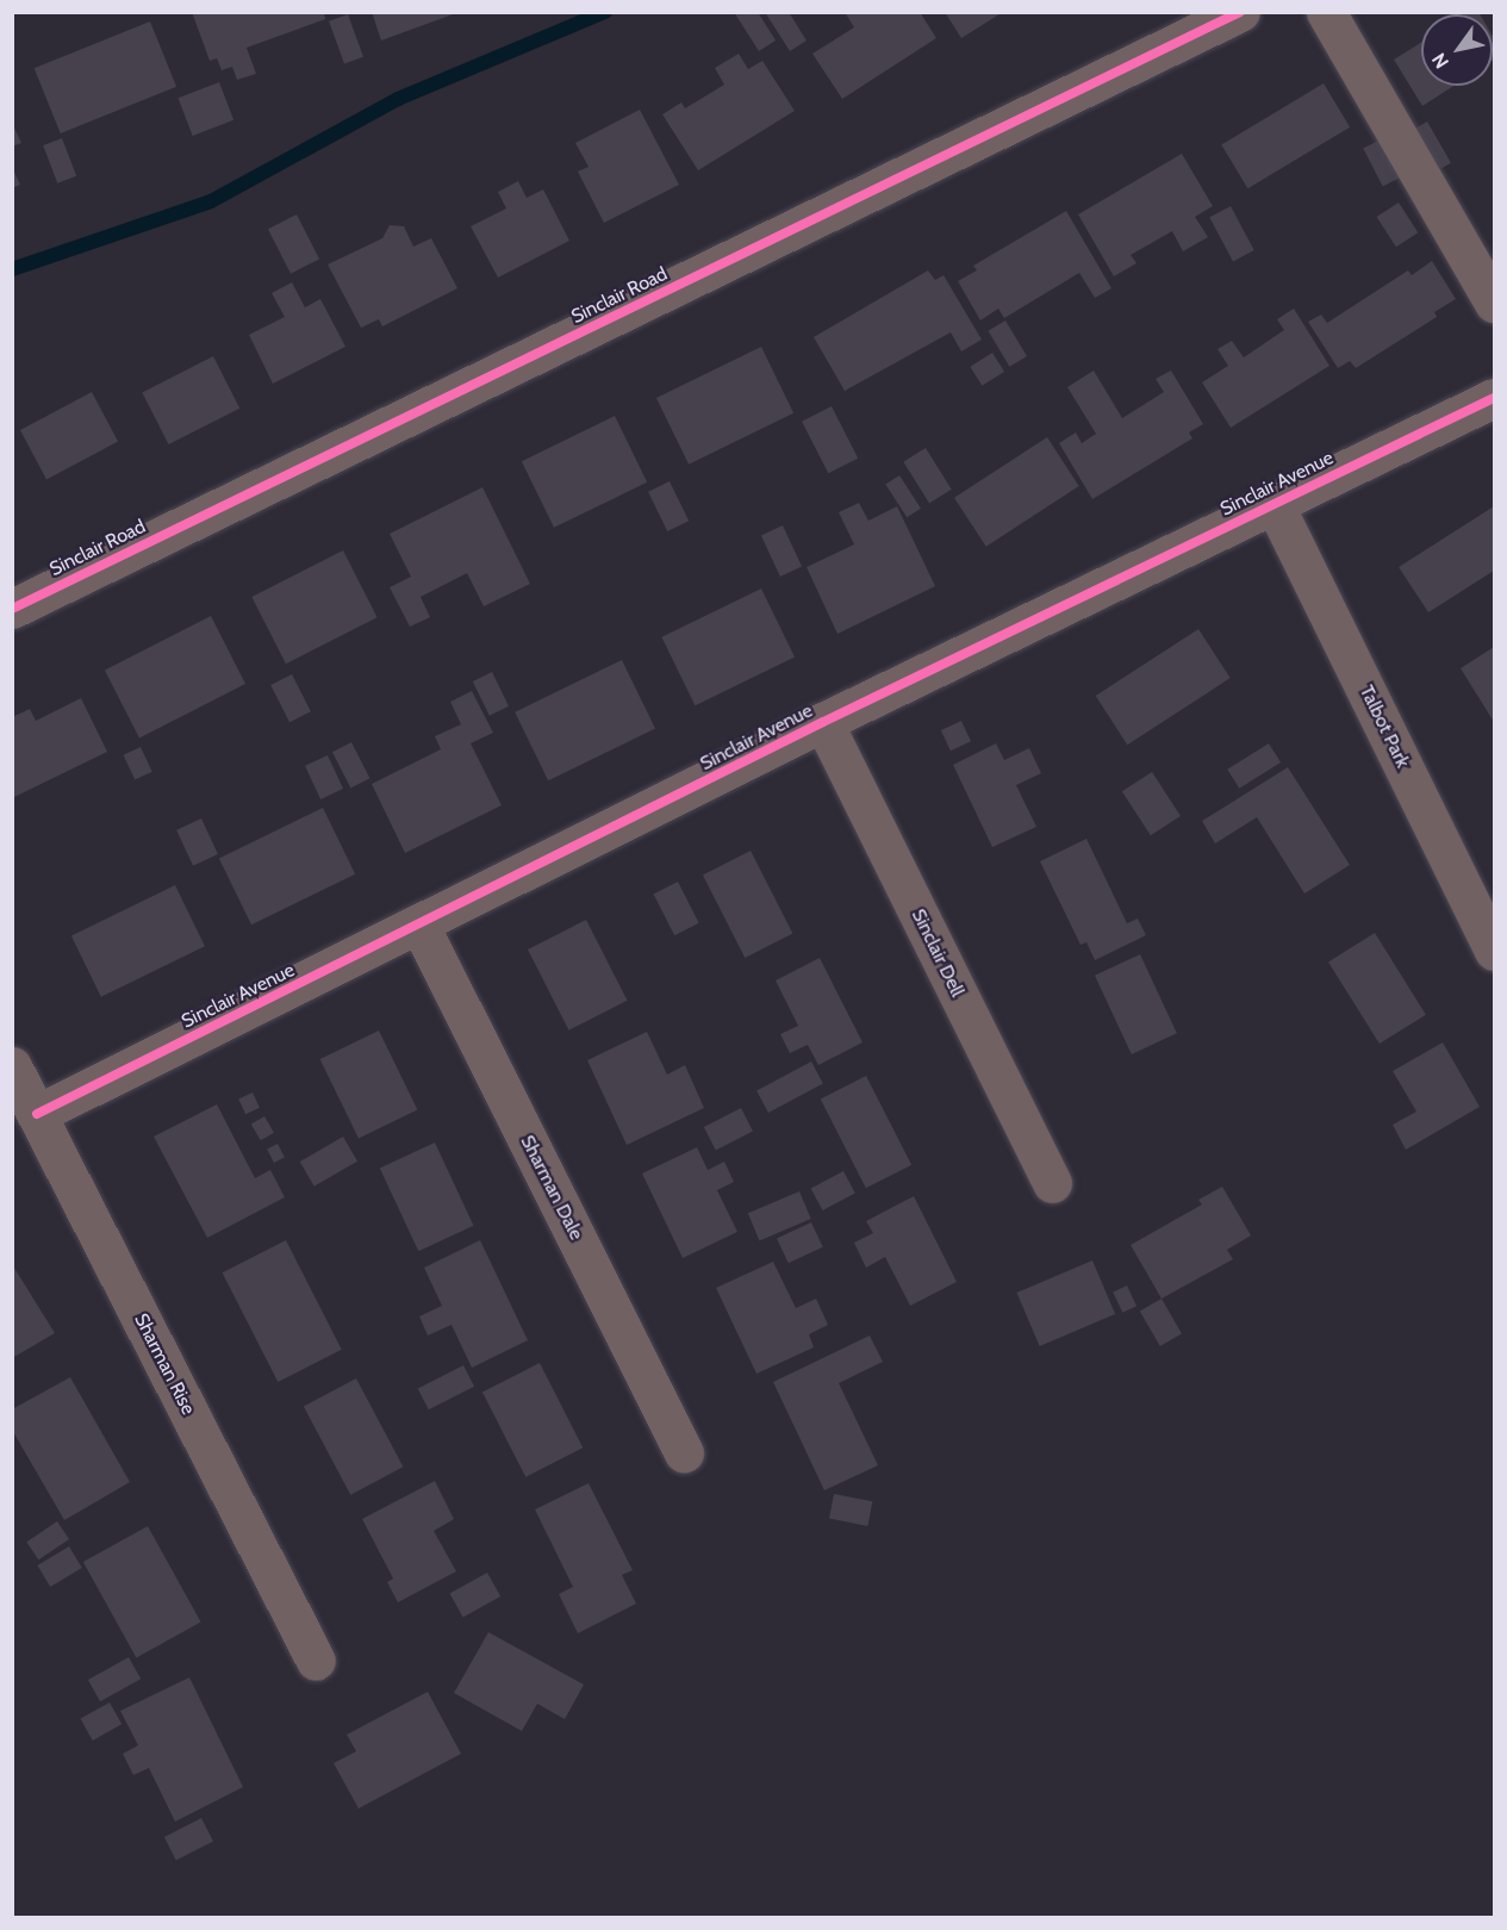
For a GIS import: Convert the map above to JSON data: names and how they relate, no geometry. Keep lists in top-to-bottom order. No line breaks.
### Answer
{"streets":{"street":["Sinclair Road","Sinclair Avenue","Talbot Park","Sinclair Dell","Sharman Dale","Sharman Rise"]},"crossings":[["Sinclair Avenue","Talbot Park"],["Sinclair Avenue","Sinclair Dell"],["Sinclair Avenue","Sharman Dale"],["Sinclair Avenue","Sharman Rise"]],"north":"bottom left"}
